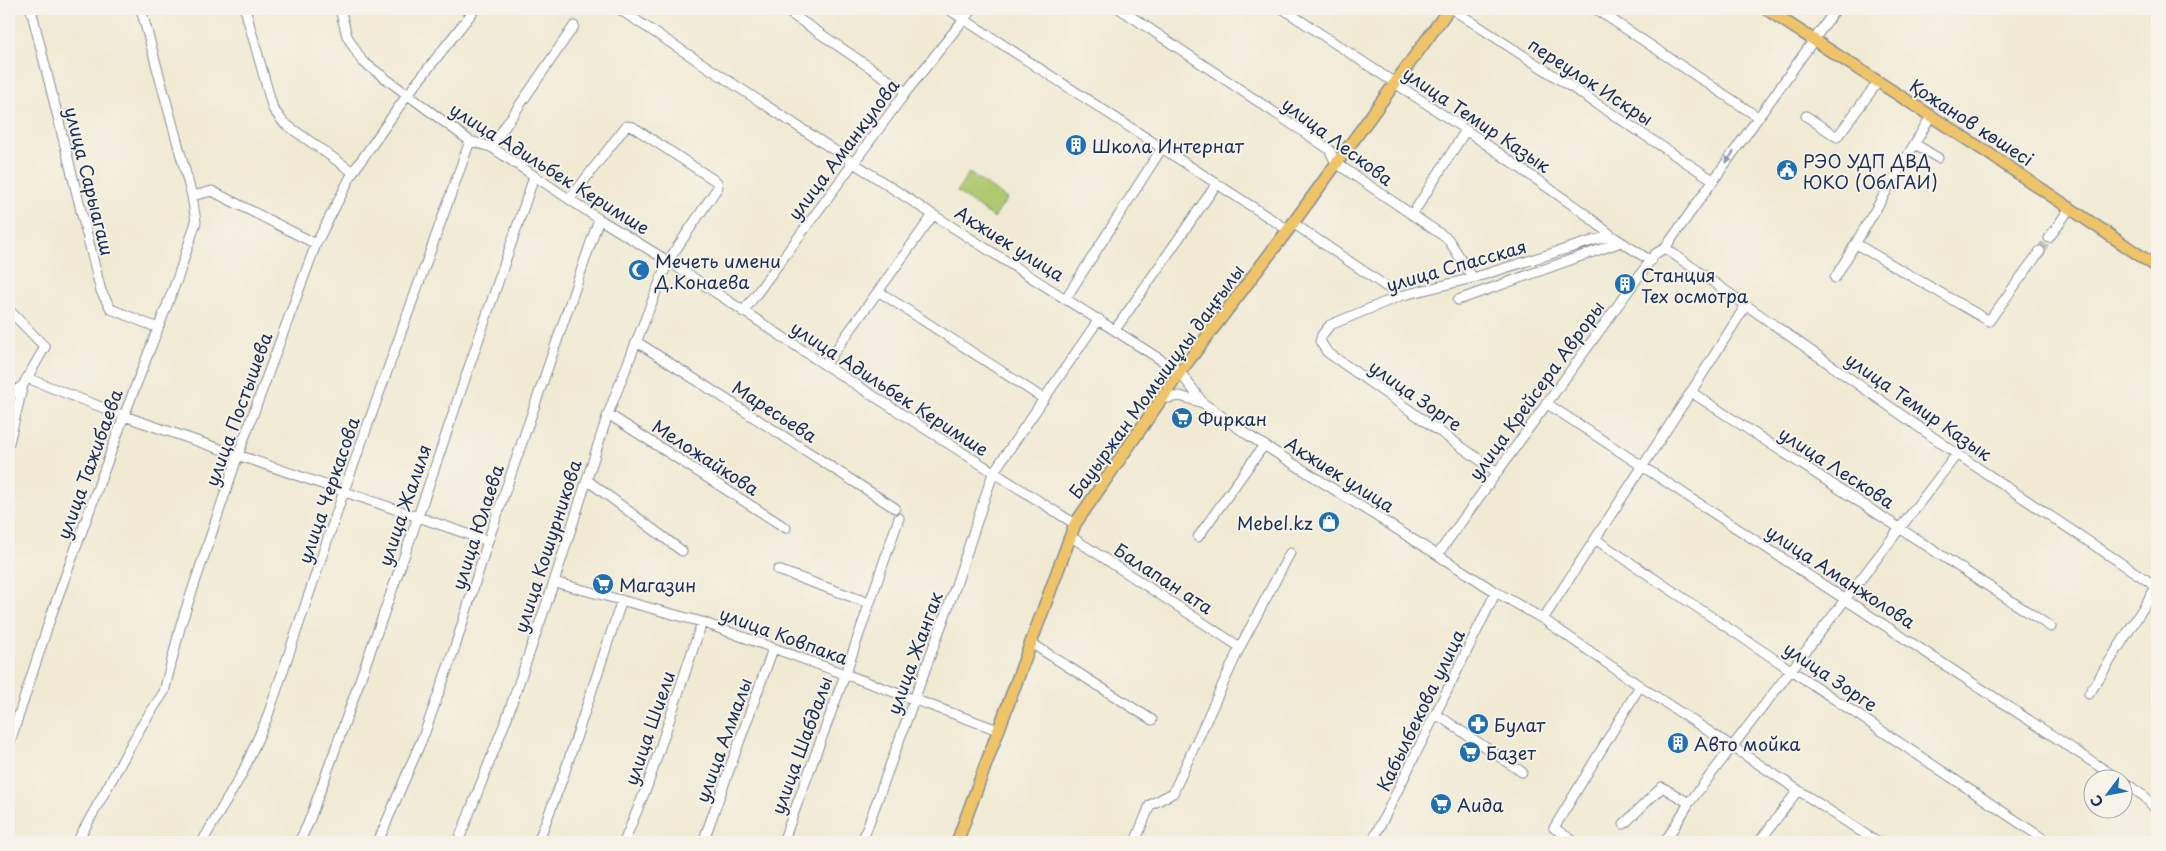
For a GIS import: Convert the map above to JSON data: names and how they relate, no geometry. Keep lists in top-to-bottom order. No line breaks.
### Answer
{"streets":{"main road":["Қожанов көшесі","Бауыржан Момышұлы даңғылы"],"street":["переулок Искры","улица Темир Казык","улица Лескова","улица Аманкулова","улица Адильбек Керимше","улица Сарыагаш","Акжиек улица","улица Спасская","улица Крейсера Авроры","улица Зорге","улица Постышева","Маресьева","Меложайкова","улица Тажибаева","улица Черкасова","улица Жалиля","улица Юлаева","улица Кошурникова","улица Аманжолова","Балапан ата","улица Ковпака","улица Жангак","Кабылбекова улица","улица Шиели","улица Алмалы","улица Шабдалы"]},"crossings":[["переулок Искры","Бауыржан Момышұлы даңғылы"],["переулок Искры","улица Крейсера Авроры"],["улица Темир Казык","улица Спасская"],["улица Темир Казык","Бауыржан Момышұлы даңғылы"],["улица Темир Казык","улица Крейсера Авроры"],["Қожанов көшесі","улица Крейсера Авроры"],["улица Лескова","улица Спасская"],["улица Лескова","Бауыржан Момышұлы даңғылы"],["улица Аманкулова","улица Адильбек Керимше"],["улица Аманкулова","Акжиек улица"],["улица Адильбек Керимше","Бауыржан Момышұлы даңғылы"],["улица Адильбек Керимше","улица Постышева"],["улица Адильбек Керимше","улица Черкасова"],["улица Адильбек Керимше","улица Жалиля"],["улица Адильбек Керимше","улица Юлаева"],["улица Адильбек Керимше","улица Кошурникова"],["улица Адильбек Керимше","улица Жангак"],["улица Сарыагаш","улица Тажибаева"],["Акжиек улица","Бауыржан Момышұлы даңғылы"],["Акжиек улица","улица Крейсера Авроры"],["Акжиек улица","улица Жангак"],["Акжиек улица","Кабылбекова улица"],["улица Спасская","улица Зорге"],["Бауыржан Момышұлы даңғылы","Балапан ата"],["Бауыржан Момышұлы даңғылы","улица Ковпака"],["улица Крейсера Авроры","улица Зорге"],["улица Крейсера Авроры","улица Аманжолова"],["Маресьева","улица Кошурникова"],["Меложайкова","улица Кошурникова"],["улица Кошурникова","улица Ковпака"],["улица Ковпака","улица Жангак"],["улица Ковпака","улица Шиели"],["улица Ковпака","улица Алмалы"],["улица Ковпака","улица Шабдалы"]],"places":{"building":["Школа Интернат","Станция Тех осмотра","Авто мойка"],"public building":["РЭО УДП ДВД ЮКО (ОблГАИ)"],"mosque":["Мечеть имени Д.Конаева"],"supermarket":["Фиркан","Магазин","Базет","Аида"],"shop":["Mebel.kz"],"pharmacy":["Булат"]},"north":"bottom left"}
